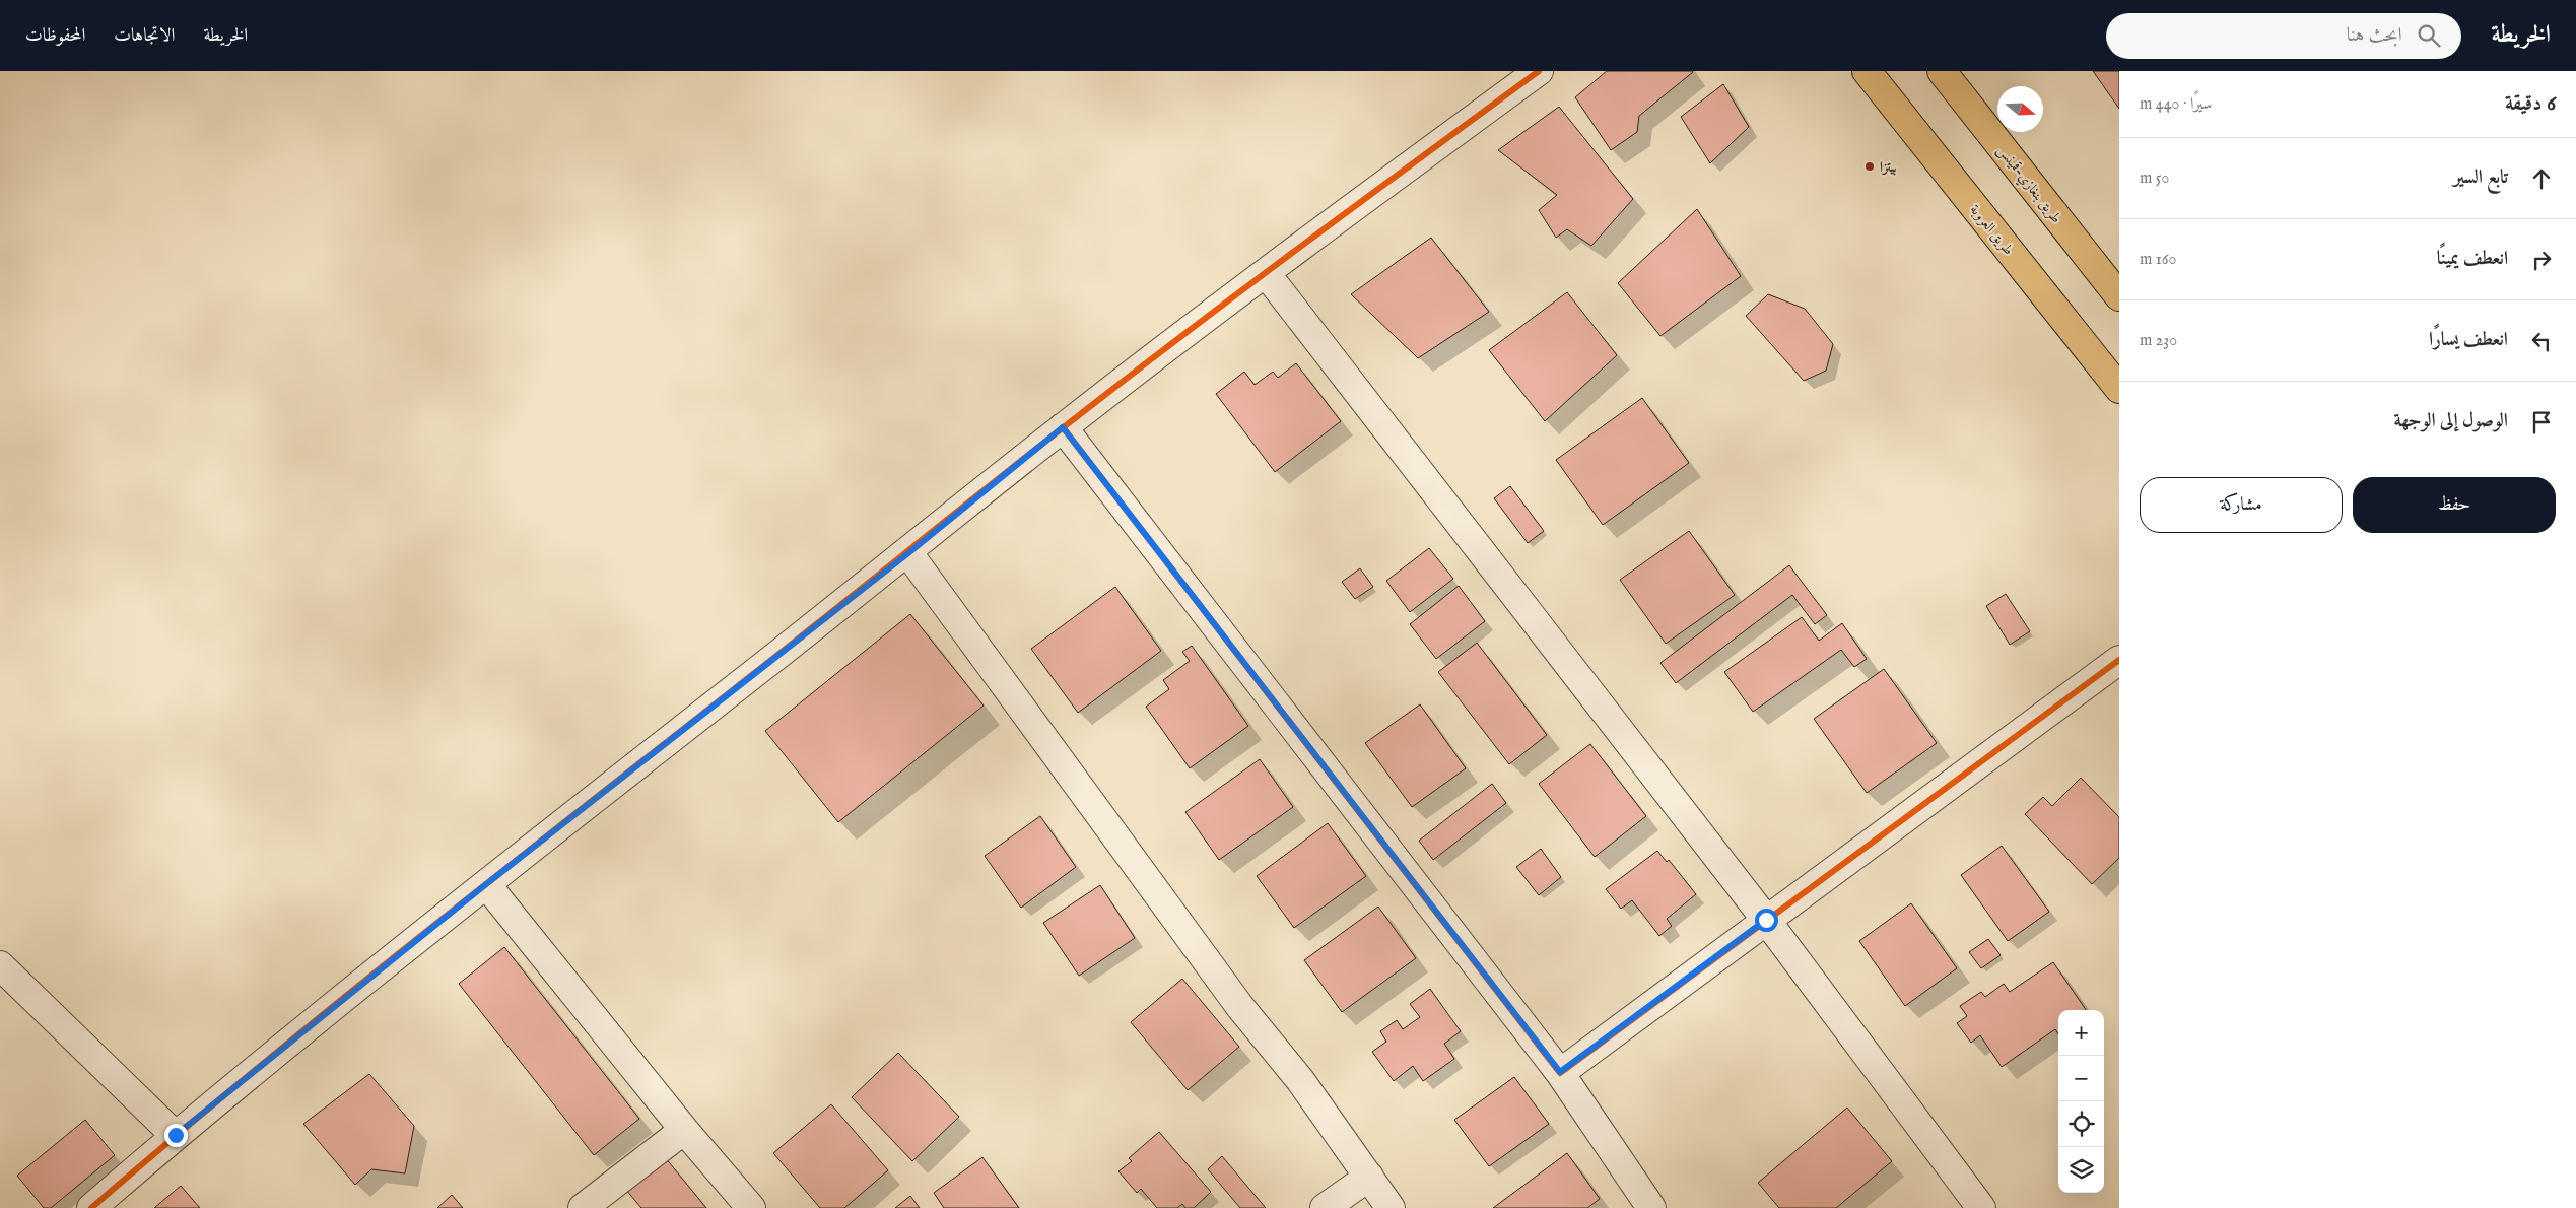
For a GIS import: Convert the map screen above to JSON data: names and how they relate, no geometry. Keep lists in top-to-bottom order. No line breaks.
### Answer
{"streets":{"main road":["طريق بنغازي-قمينس","طريق العروبة"]},"places":["بيتزا"],"north":"right","page":{"header":"الخريطة","search":"ابحث هنا","nav":["الخريطة","الاتجاهات","المحفوظات"],"heading":["6 دقيقة","سيرًا · 440 m"],"list":[["تابع السير","50 m"],["انعطف يمينًا","160 m"],["انعطف يسارًا","230 m"],"الوصول إلى الوجهة"],"buttons":["حفظ","مشاركة"],"map_buttons":["+","−"]}}
